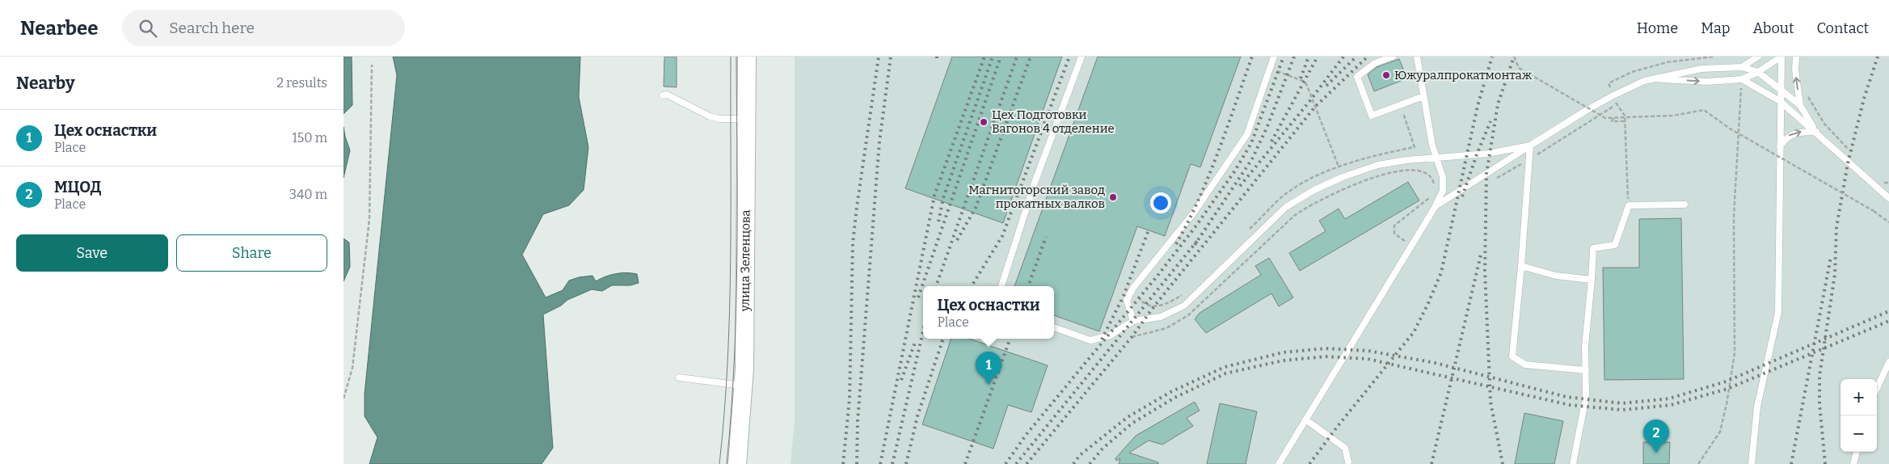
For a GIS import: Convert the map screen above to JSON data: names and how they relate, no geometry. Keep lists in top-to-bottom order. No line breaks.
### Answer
{"streets":{"main road":["улица Зеленцова"]},"places":["Южуралпрокатмонтаж","Цех Подготовки Вагонов 4 отделение","Магнитогорский завод прокатных валков"],"page":{"header":"Nearbee","search":"Search here","nav":["Home","Map","About","Contact"],"heading":["Nearby","2 results"],"list":[{"mark":"1","name":"Цех оснастки","note":"Place","value":"150 m"},{"mark":"2","name":"МЦОД","note":"Place","value":"340 m"}],"buttons":["Save","Share"],"popup":["Цех оснастки","Place"],"pins":["1","2"],"map_buttons":["+","−"]}}
